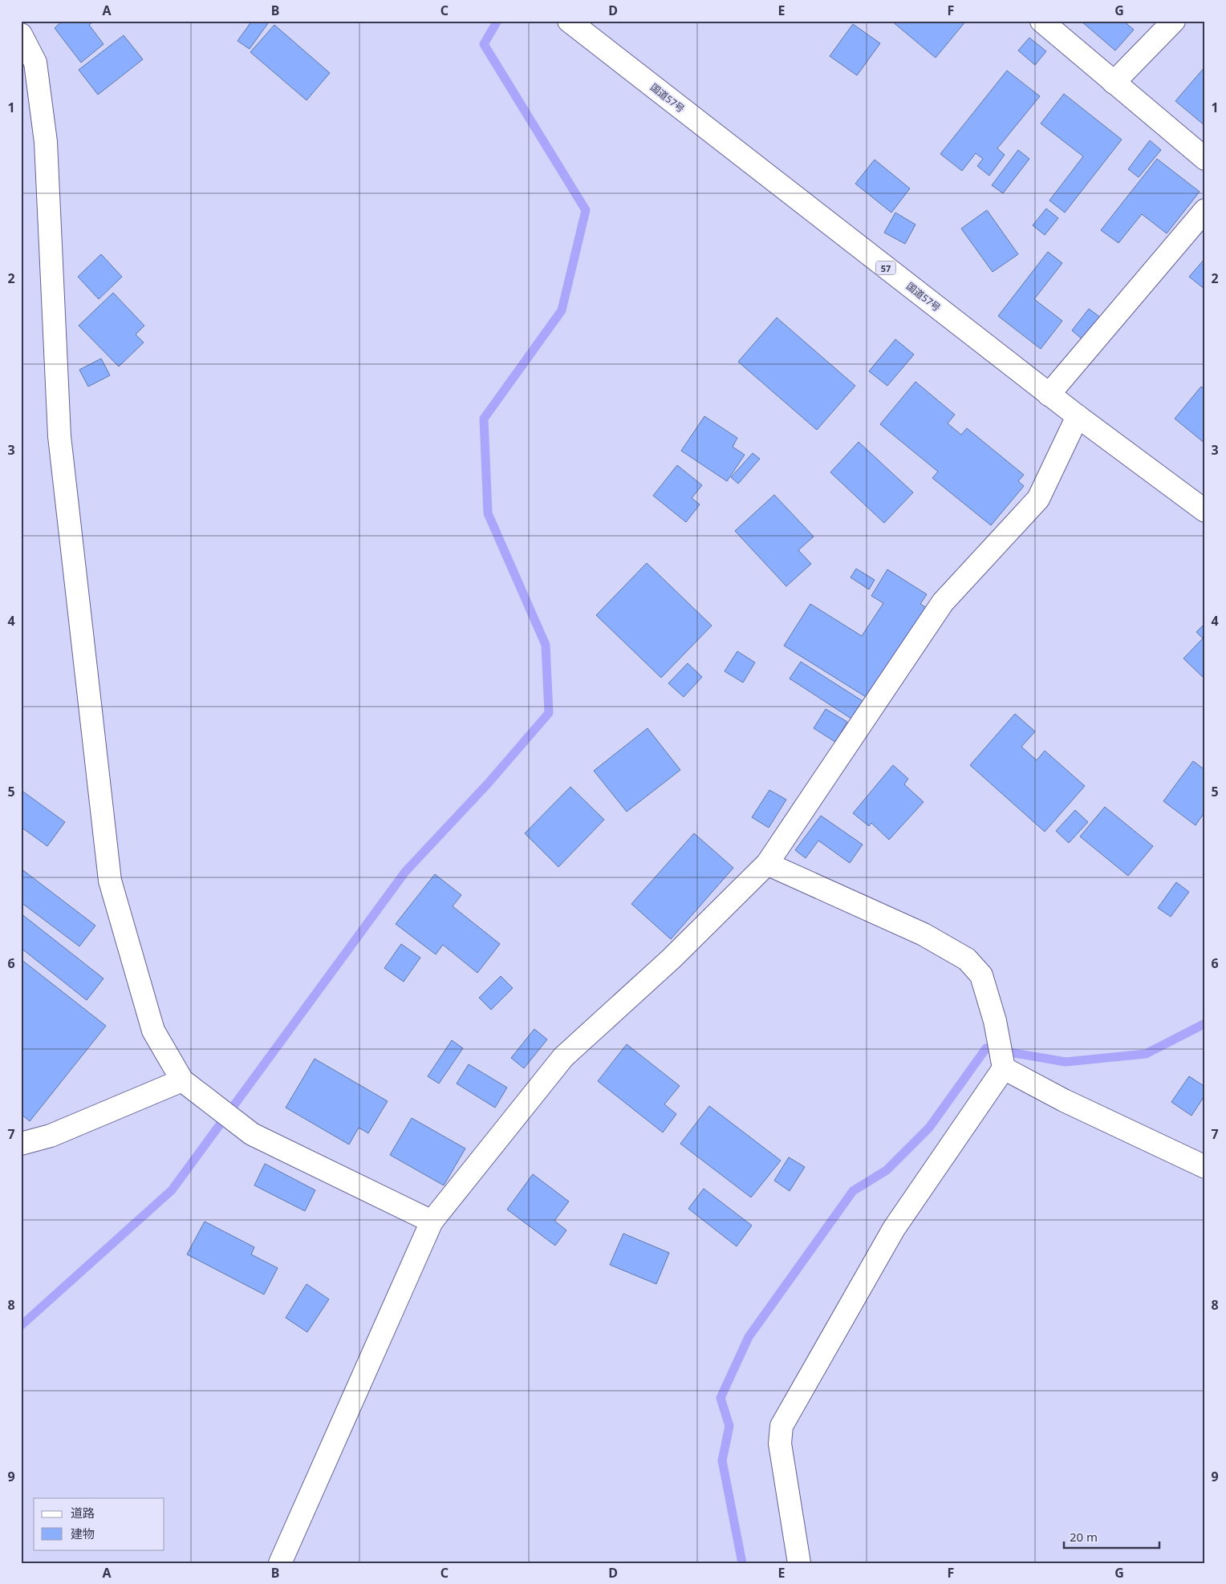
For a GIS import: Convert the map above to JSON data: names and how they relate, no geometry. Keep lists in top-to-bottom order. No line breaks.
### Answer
{"streets":{"main road":["国道57号","57"]},"legend":["道路","建物"],"scale_bar":"20 m","grid":{"columns":["A","B","C","D","E","F","G"],"rows":["1","2","3","4","5","6","7","8","9"]}}
